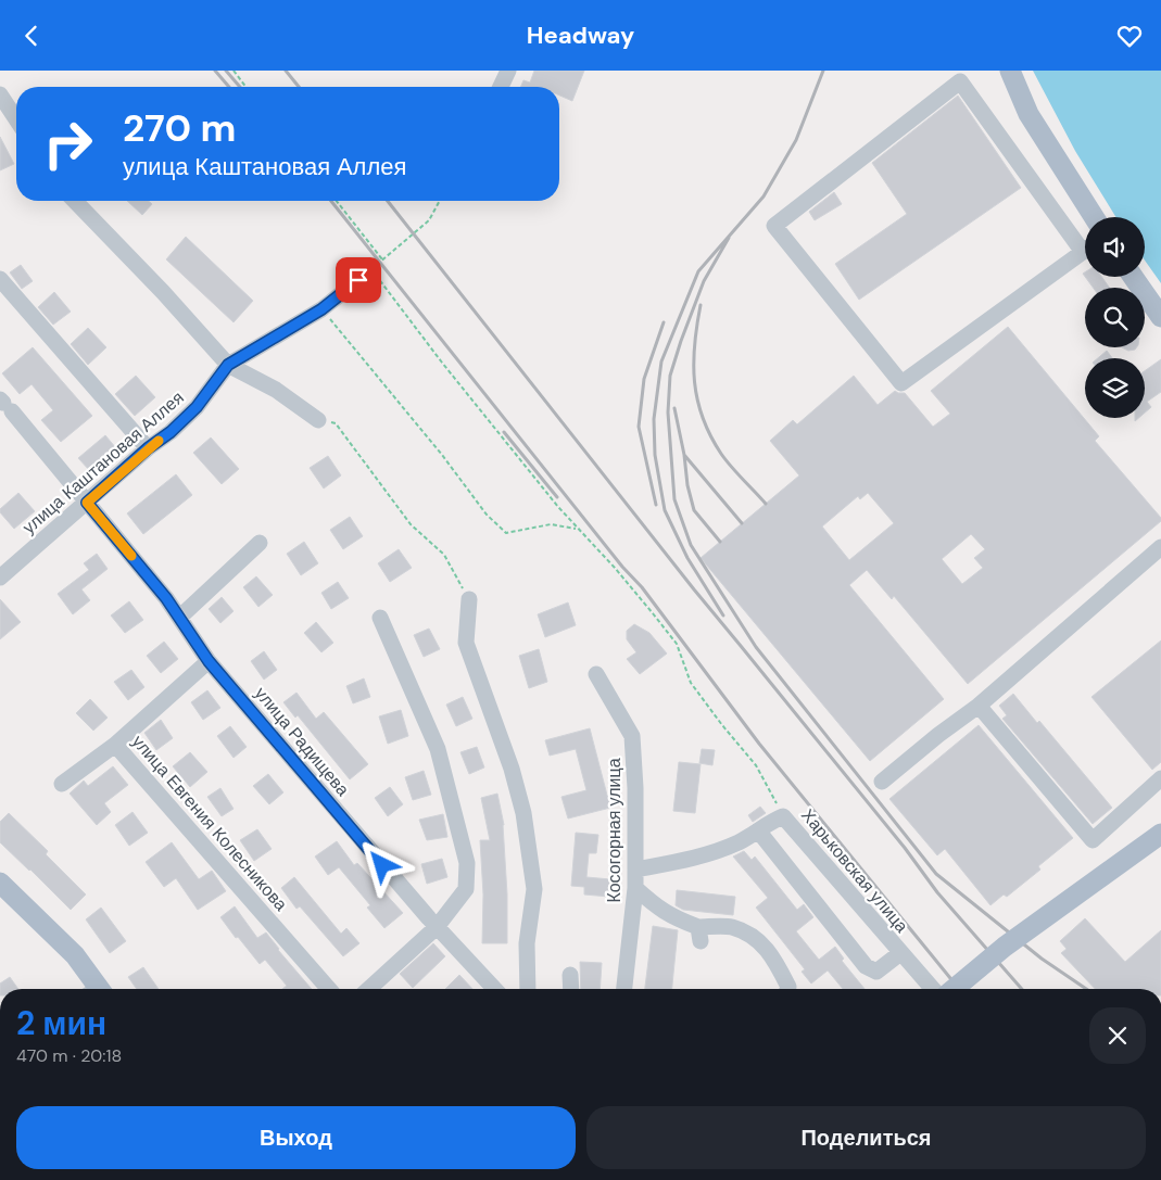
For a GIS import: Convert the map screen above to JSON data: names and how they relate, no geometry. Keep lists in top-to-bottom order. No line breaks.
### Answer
{"streets":{"street":["улица Каштановая Аллея","улица Радищева","улица Евгения Колесникова","Косогорная улица","Харьковская улица"]},"crossings":[["улица Каштановая Аллея","улица Радищева"],["улица Радищева","улица Евгения Колесникова"],["Косогорная улица","Харьковская улица"]],"page":{"header":"Headway","turn":["270 m","улица Каштановая Аллея"],"heading":["2 мин","470 m · 20:18"],"buttons":["Выход","Поделиться"]}}
